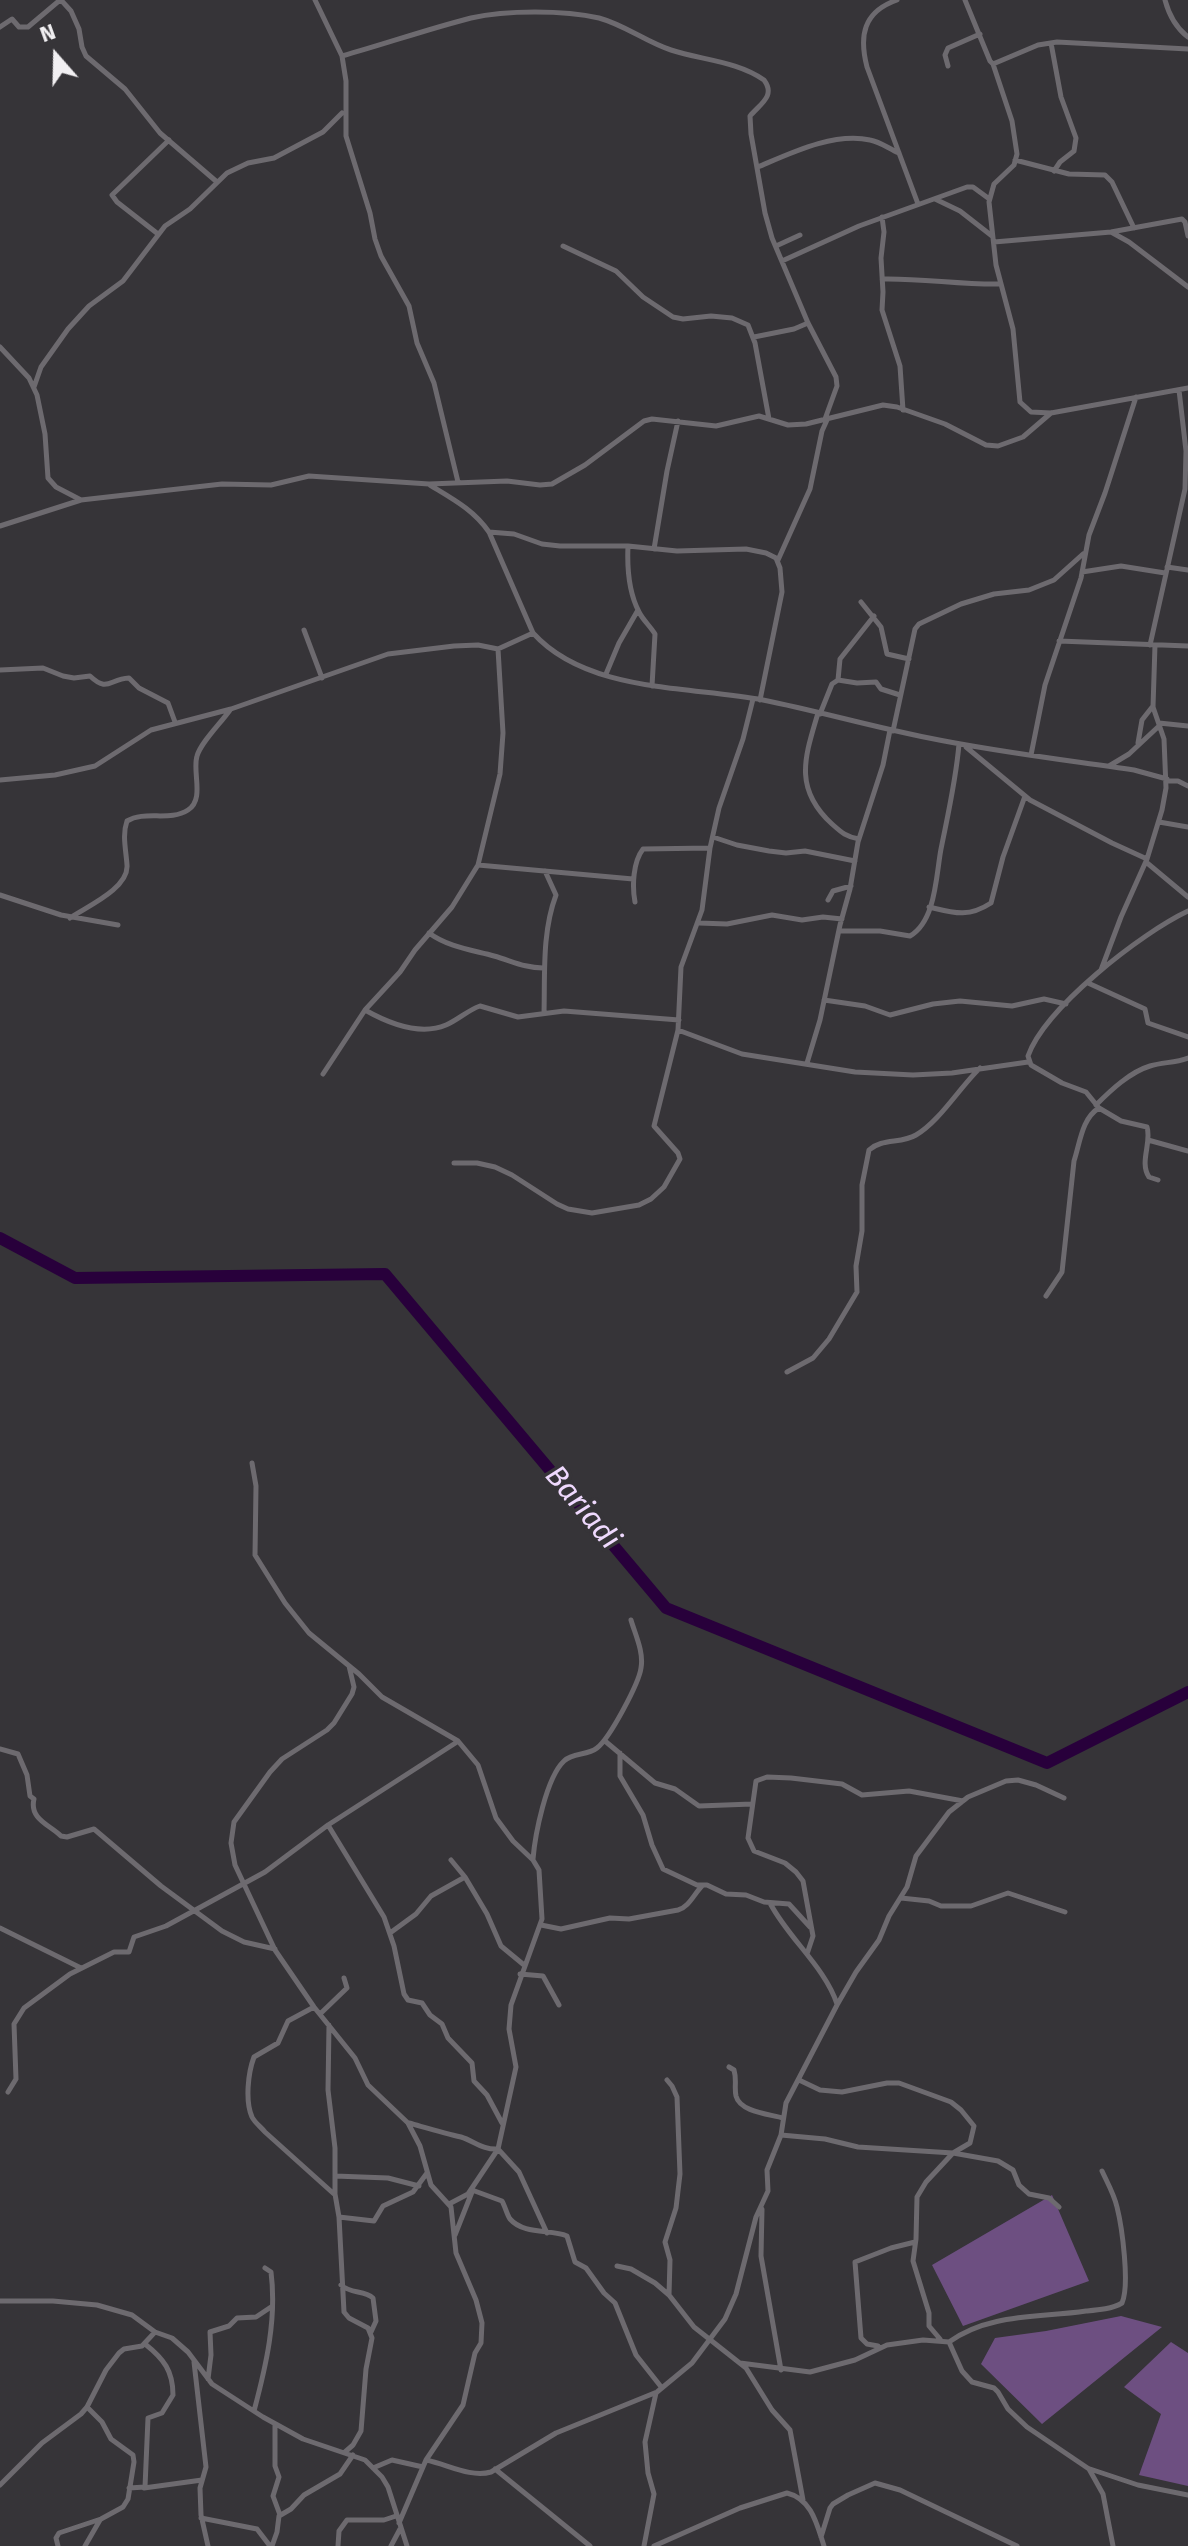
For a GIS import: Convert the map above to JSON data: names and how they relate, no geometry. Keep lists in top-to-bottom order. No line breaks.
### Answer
{"water":["Bariadi"],"north":"top"}
